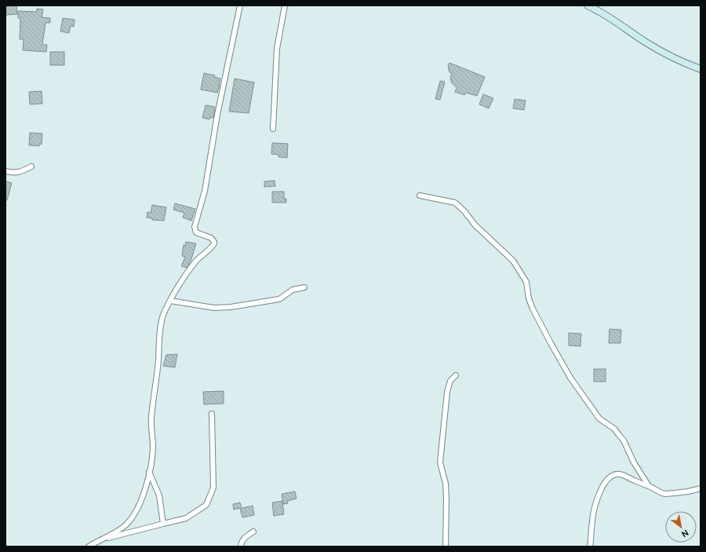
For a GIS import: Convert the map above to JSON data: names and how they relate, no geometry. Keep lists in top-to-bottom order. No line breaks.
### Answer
{"north":"bottom right"}
